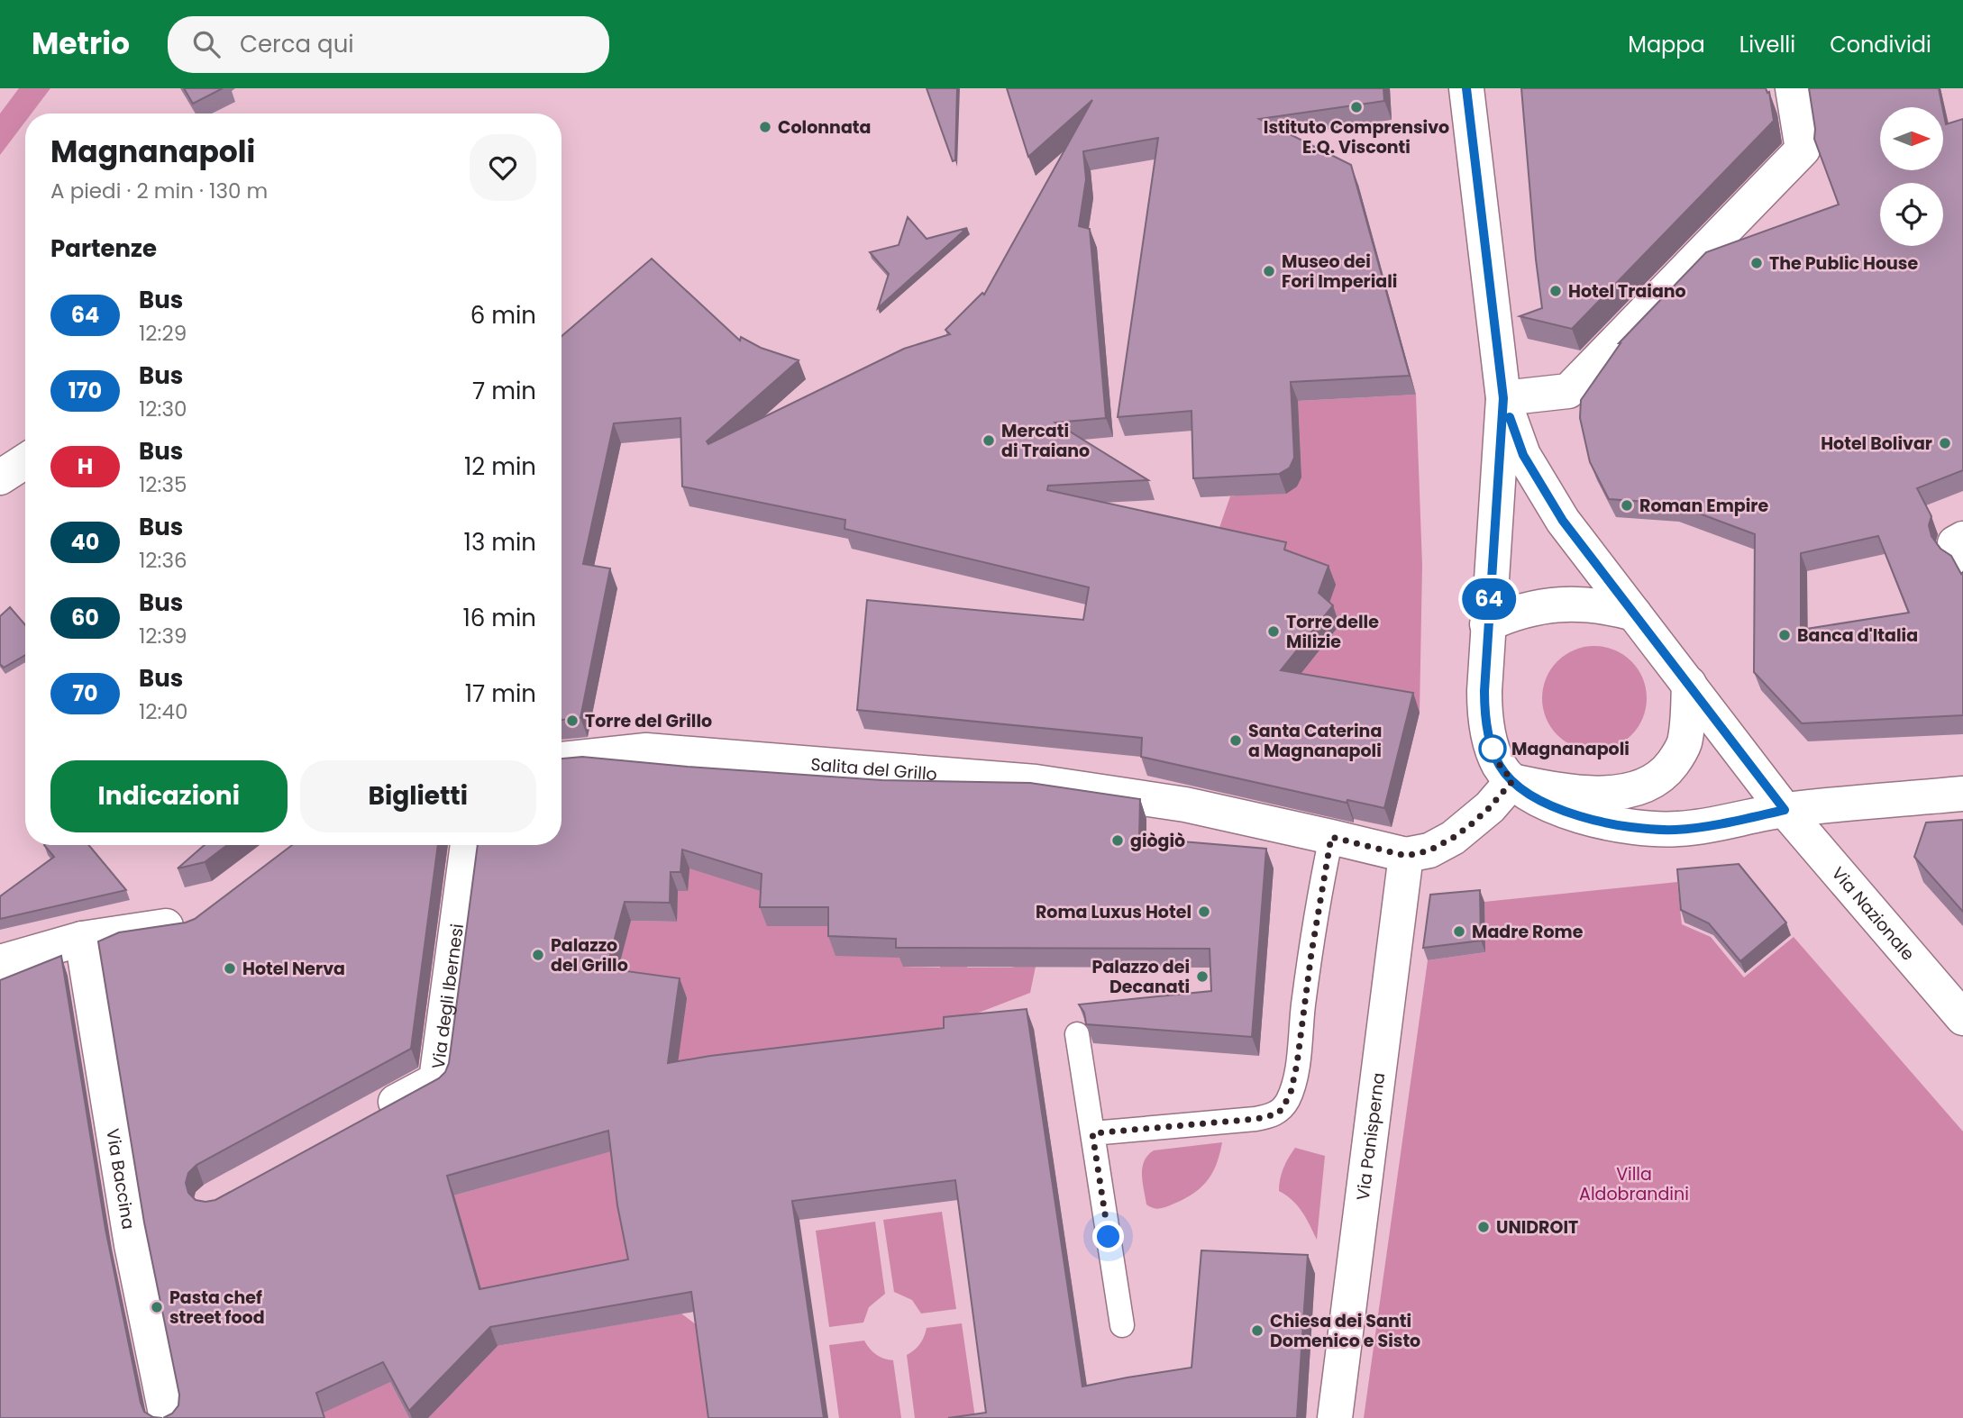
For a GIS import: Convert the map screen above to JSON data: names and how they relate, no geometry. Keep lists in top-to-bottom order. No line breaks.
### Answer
{"streets":{"street":["Salita del Grillo","Via Nazionale","Via degli Ibernesi","Via Panisperna","Via Baccina"]},"crossings":[["Salita del Grillo","Via Panisperna"]],"parks":["Villa Aldobrandini"],"places":["Istituto Comprensivo E.Q. Visconti","Colonnata","The Public House","Museo dei Fori Imperiali","Hotel Traiano","Mercati di Traiano","Hotel Bolivar","Roman Empire","Torre delle Milizie","Banca d'Italia","Torre del Grillo","Santa Caterina a Magnanapoli","Magnanapoli","giògiò","Roma Luxus Hotel","Madre Rome","Palazzo del Grillo","Hotel Nerva","Palazzo dei Decanati","UNIDROIT","Pasta chef street food","Chiesa dei Santi Domenico e Sisto"],"lines":["bus line 64"],"north":"right","page":{"header":"Metrio","search":"Cerca qui","nav":["Mappa","Livelli","Condividi"],"on_map":"64","heading":[["Magnanapoli","A piedi · 2 min · 130 m"],"Partenze"],"list":[{"mark":"64","name":"Bus","note":"12:29","value":"6 min"},{"mark":"170","name":"Bus","note":"12:30","value":"7 min"},{"mark":"H","name":"Bus","note":"12:35","value":"12 min"},{"mark":"40","name":"Bus","note":"12:36","value":"13 min"},{"mark":"60","name":"Bus","note":"12:39","value":"16 min"},{"mark":"70","name":"Bus","note":"12:40","value":"17 min"}],"buttons":["Indicazioni","Biglietti"]}}
